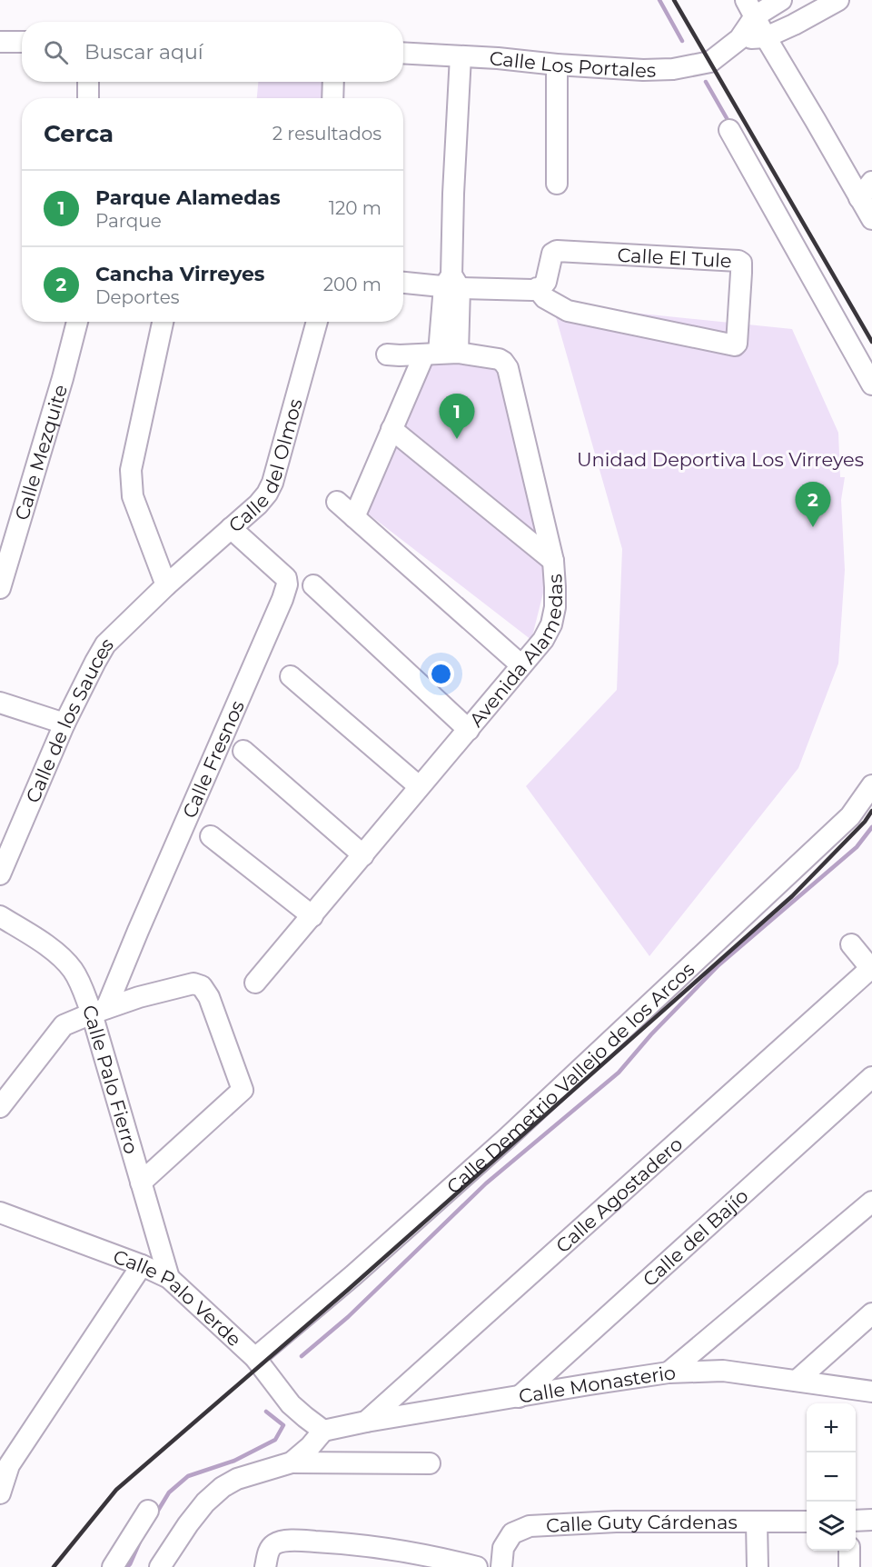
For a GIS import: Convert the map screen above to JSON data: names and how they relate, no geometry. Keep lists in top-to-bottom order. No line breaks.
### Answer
{"streets":{"street":["Calle Los Portales","Calle El Tule","Calle Mezquite","Calle del Olmos","Avenida Alamedas","Calle de los Sauces","Calle Fresnos","Calle Demetrio Vallejo de los Arcos","Calle Palo Fierro","Calle Agostadero","Calle del Bajío","Calle Palo Verde","Calle Monasterio","Calle Guty Cárdenas"]},"crossings":[["Calle del Olmos","Calle de los Sauces"],["Calle del Olmos","Calle Fresnos"],["Calle Fresnos","Calle Palo Fierro"],["Calle Demetrio Vallejo de los Arcos","Calle Palo Verde"],["Calle Palo Fierro","Calle Palo Verde"],["Calle Agostadero","Calle Monasterio"],["Calle del Bajío","Calle Monasterio"],["Calle Palo Verde","Calle Monasterio"]],"parks":["Unidad Deportiva Los Virreyes"],"page":{"search":"Buscar aquí","heading":["Cerca","2 resultados"],"list":[{"mark":"1","name":"Parque Alamedas","note":"Parque","value":"120 m"},{"mark":"2","name":"Cancha Virreyes","note":"Deportes","value":"200 m"}],"pins":["1","2"],"map_buttons":["+","−"]}}
